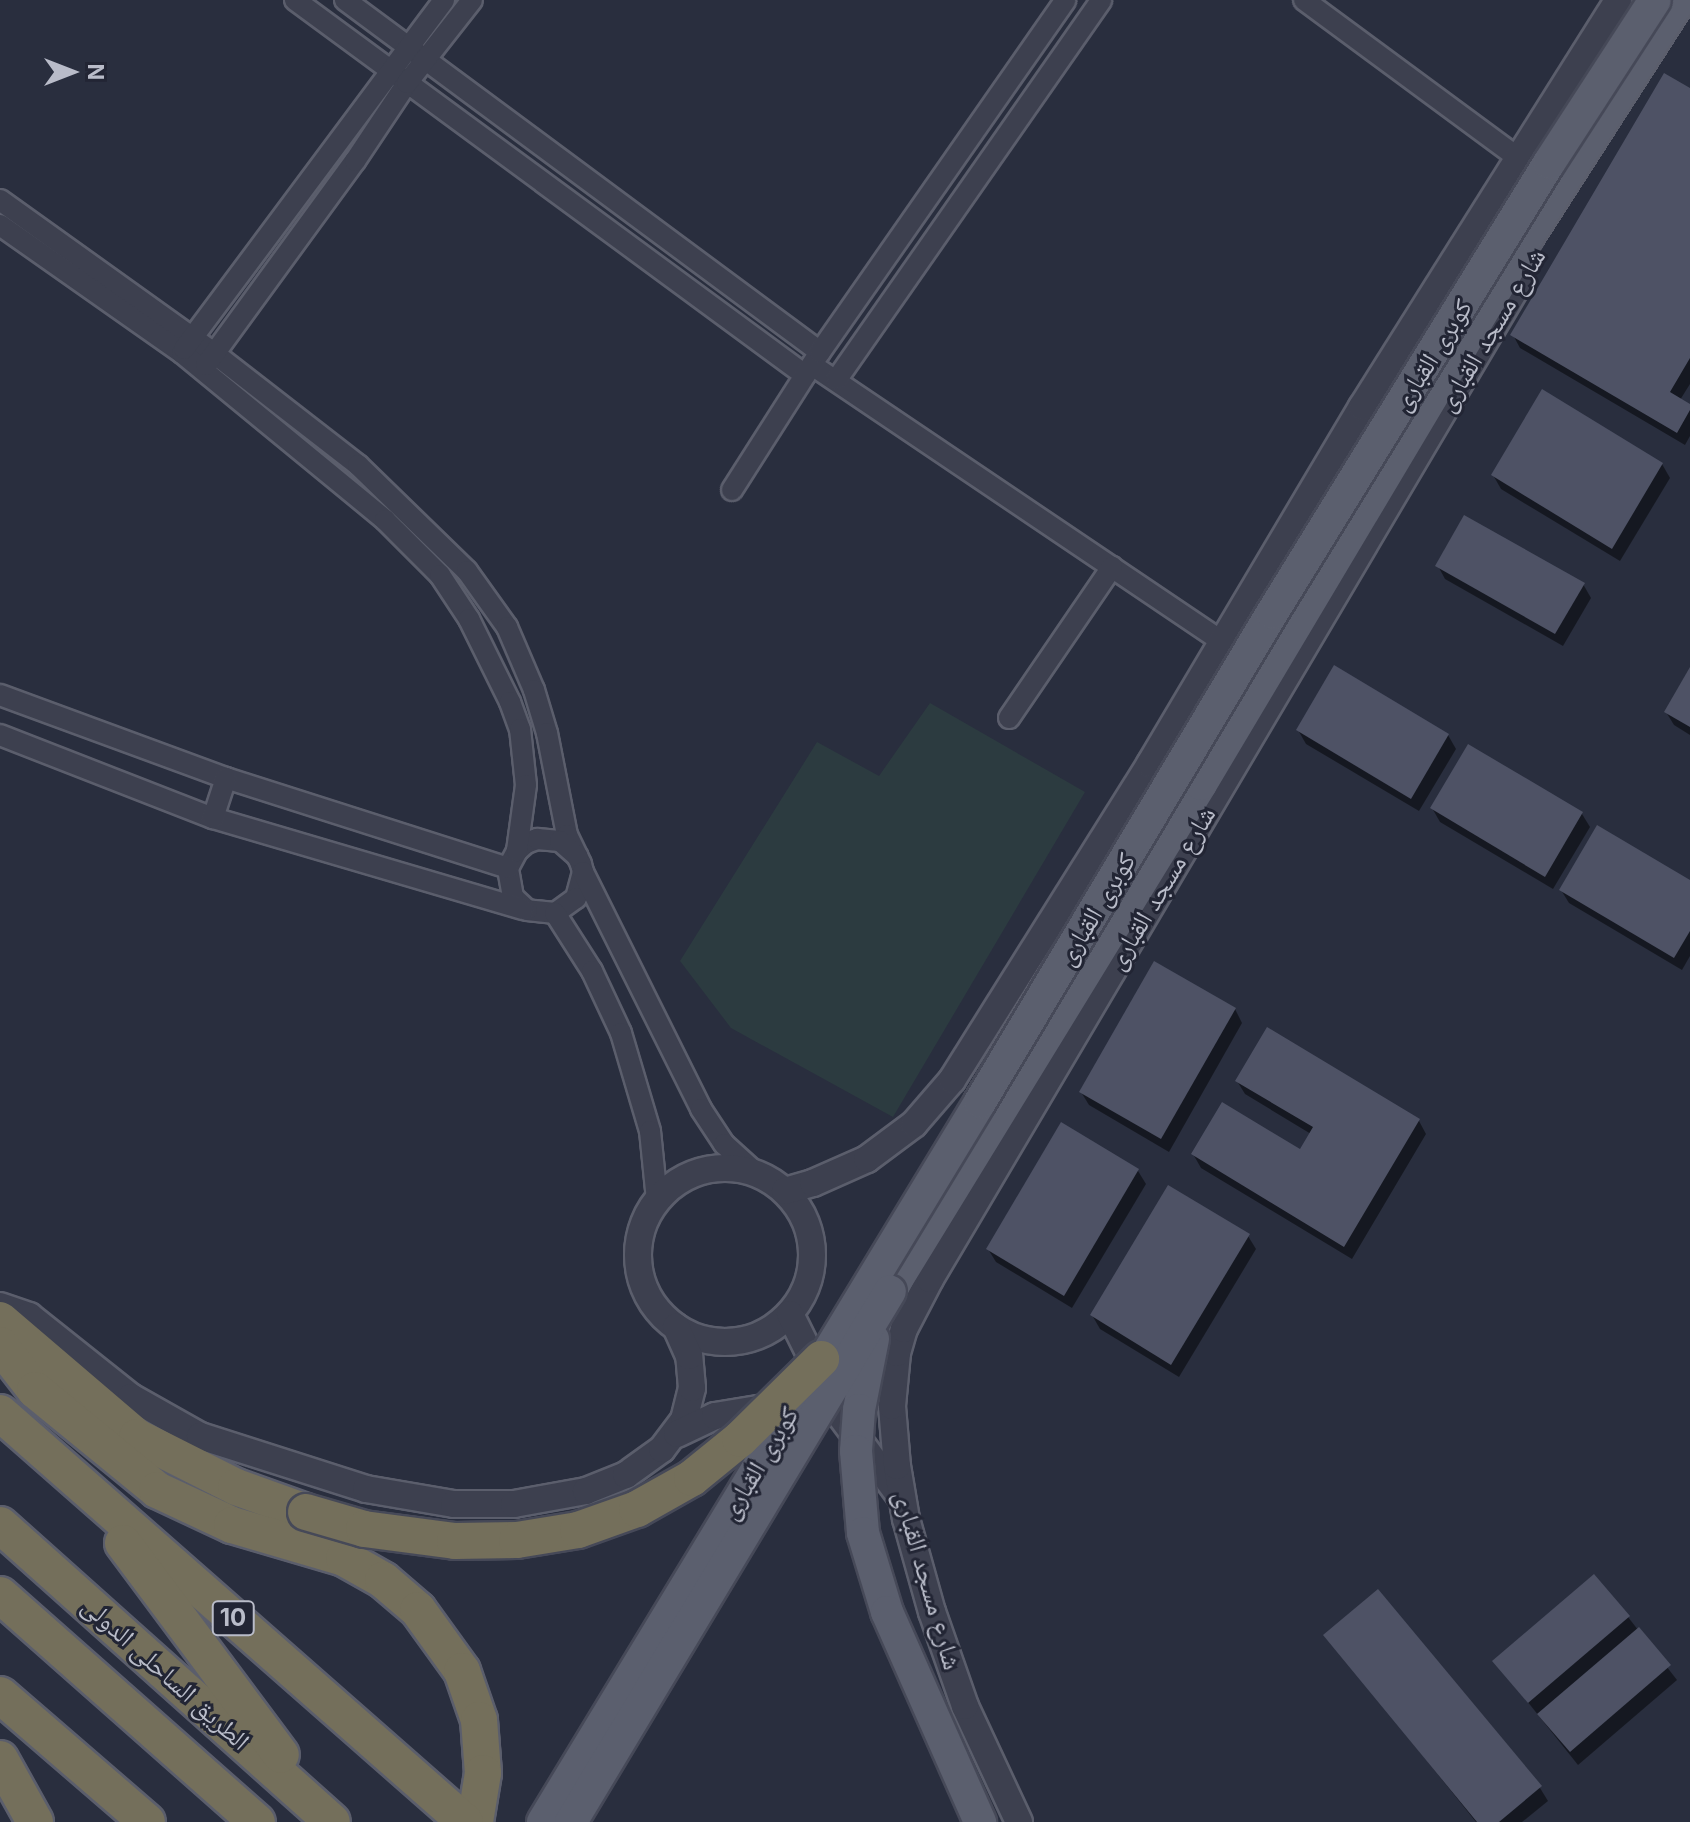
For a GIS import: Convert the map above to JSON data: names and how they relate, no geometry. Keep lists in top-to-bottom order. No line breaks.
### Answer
{"streets":{"highway":["10","الطريق الساحلى الدولى"],"main road":["كوبرى القبارى"],"street":["شارع مسجد القبارى"]},"north":"right"}
